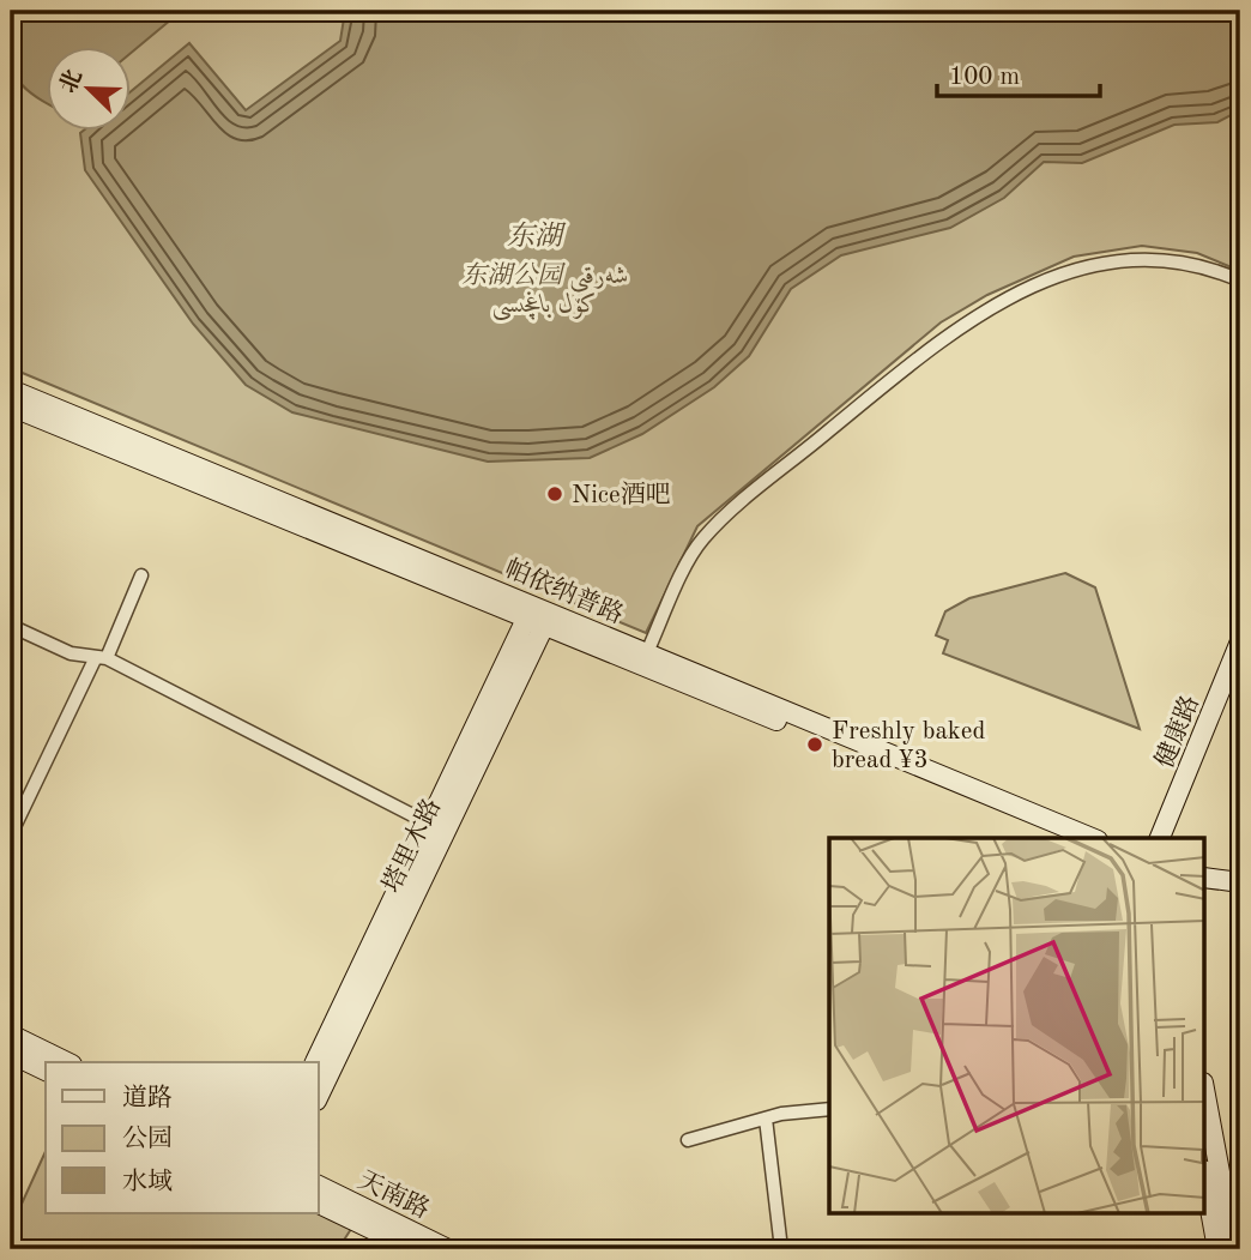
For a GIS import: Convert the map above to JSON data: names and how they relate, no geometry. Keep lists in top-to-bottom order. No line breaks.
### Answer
{"streets":{"main road":["帕依纳普路","健康路","塔里木路","天南路"]},"crossings":[["帕依纳普路","塔里木路"]],"water":["东湖"],"parks":["东湖公园 شەرقىي كۆل باغچىسى"],"places":["Nice酒吧","Freshly baked bread ¥3"],"legend":["道路","公园","水域"],"scale_bar":"100 m","north":"top left"}
